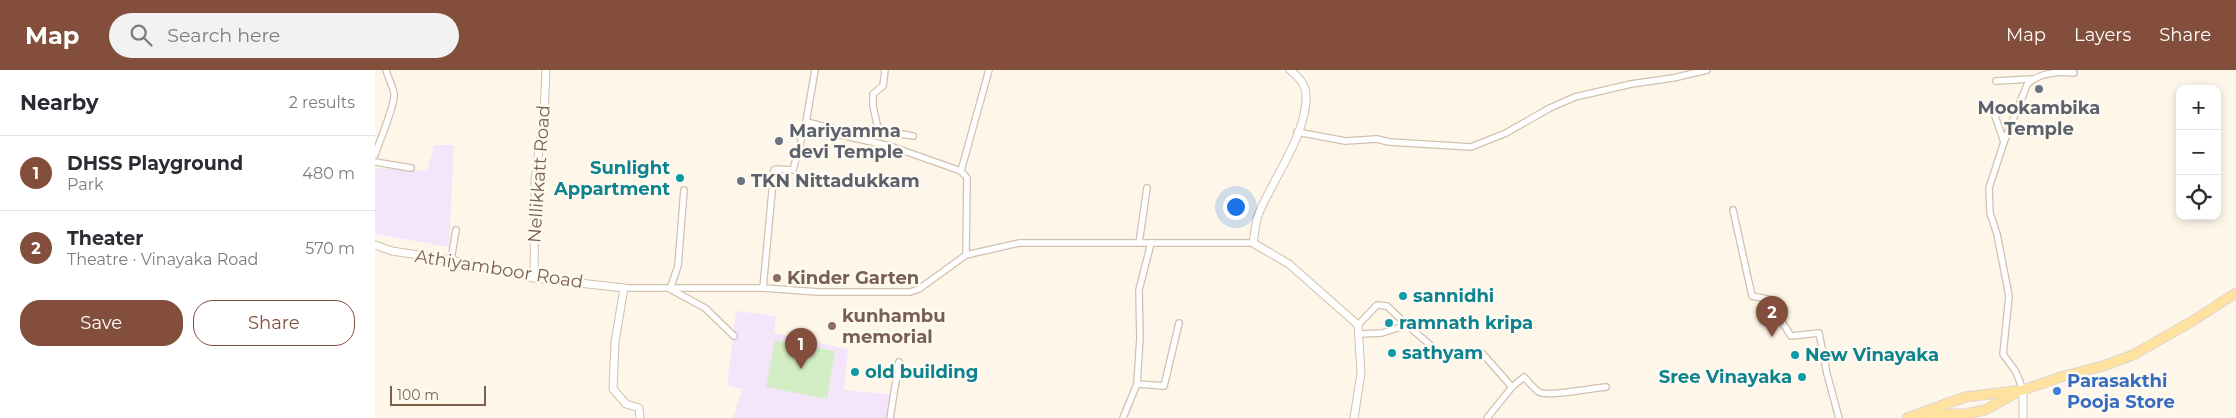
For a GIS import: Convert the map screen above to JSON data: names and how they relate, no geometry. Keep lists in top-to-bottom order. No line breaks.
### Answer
{"streets":{"street":["Nellikkatt Road","Athiyamboor Road"]},"crossings":[["Nellikkatt Road","Athiyamboor Road"]],"places":["Mookambika Temple","Mariyamma devi Temple","Sunlight Appartment","TKN Nittadukkam","Kinder Garten","sannidhi","ramnath kripa","kunhambu memorial","sathyam","New Vinayaka","old building","Sree Vinayaka","Parasakthi Pooja Store"],"scale_bar":"100 m","page":{"header":"Map","search":"Search here","nav":["Map","Layers","Share"],"heading":["Nearby","2 results"],"map_buttons":["+","−"],"list":[{"mark":"1","name":"DHSS Playground","note":"Park","value":"480 m"},{"mark":"2","name":"Theater","note":"Theatre · Vinayaka Road","value":"570 m"}],"buttons":["Save","Share"],"pins":["2","1"],"scale":"100 m"}}
